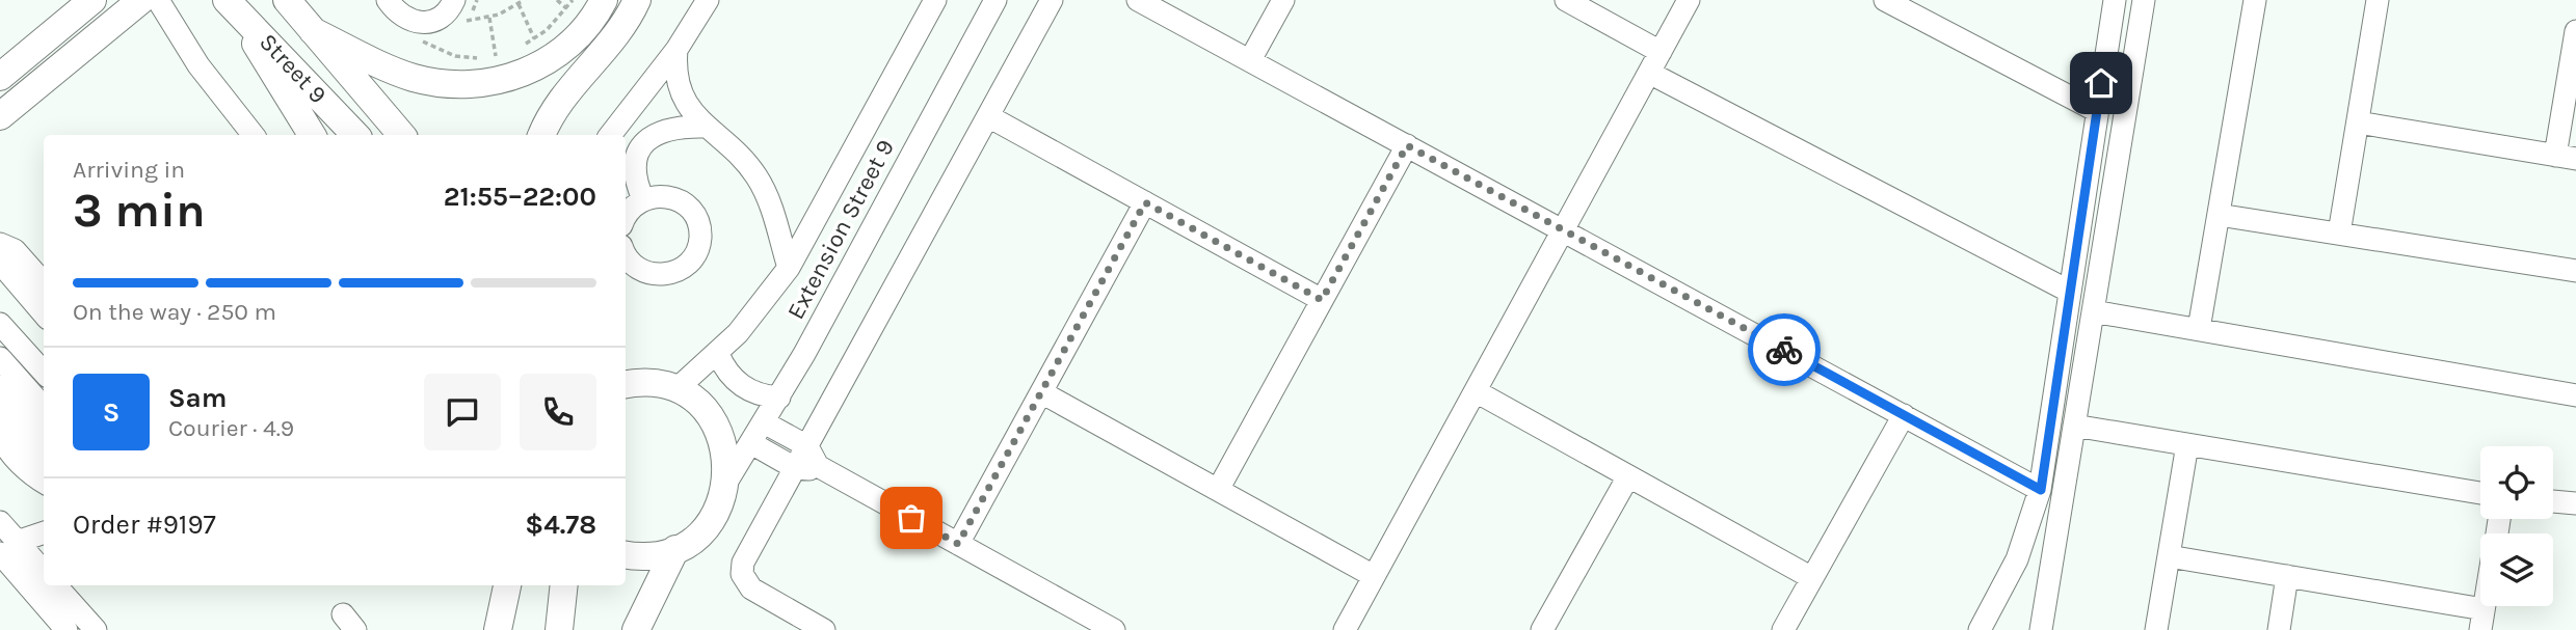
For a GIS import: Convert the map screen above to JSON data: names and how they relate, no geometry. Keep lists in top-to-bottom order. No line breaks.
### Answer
{"streets":{"main road":["Street 9"],"street":["Extension Street 9"]},"page":{"heading":["3 min","Arriving in","21:55–22:00"],"panel":["Sam","Courier · 4.9","Order #9197","$4.78"],"bar":"On the way · 250 m","round":"S"}}
